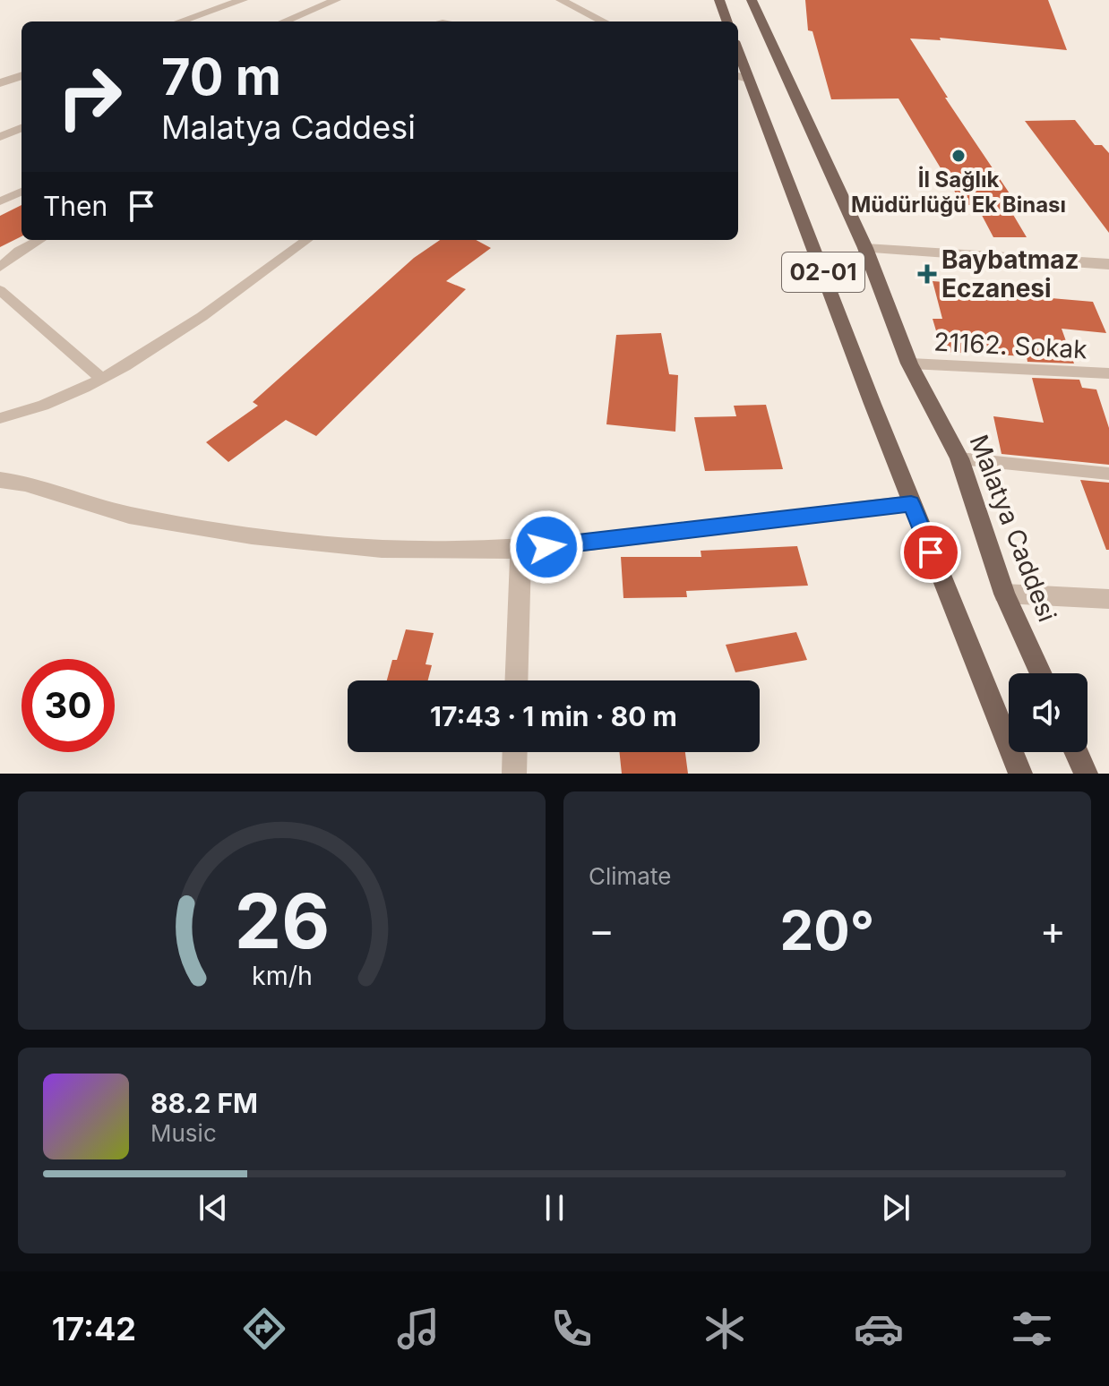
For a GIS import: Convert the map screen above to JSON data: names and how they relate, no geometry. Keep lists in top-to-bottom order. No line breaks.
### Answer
{"streets":{"main road":["02-01","Malatya Caddesi"],"lane":["21162. Sokak"]},"crossings":[["21162. Sokak","Malatya Caddesi"]],"places":{"other":["İl Sağlık Müdürlüğü Ek Binası"],"health":["Baybatmaz Eczanesi"]},"page":{"turn":["70 m","Malatya Caddesi"],"then":"Then","limit":"30","trip":"17:43 · 1 min · 80 m","tile":"Climate","heat":["−","20°","+"],"song":["88.2 FM","Music"],"tabs":"17:42","gauge":["26","km/h"]}}
